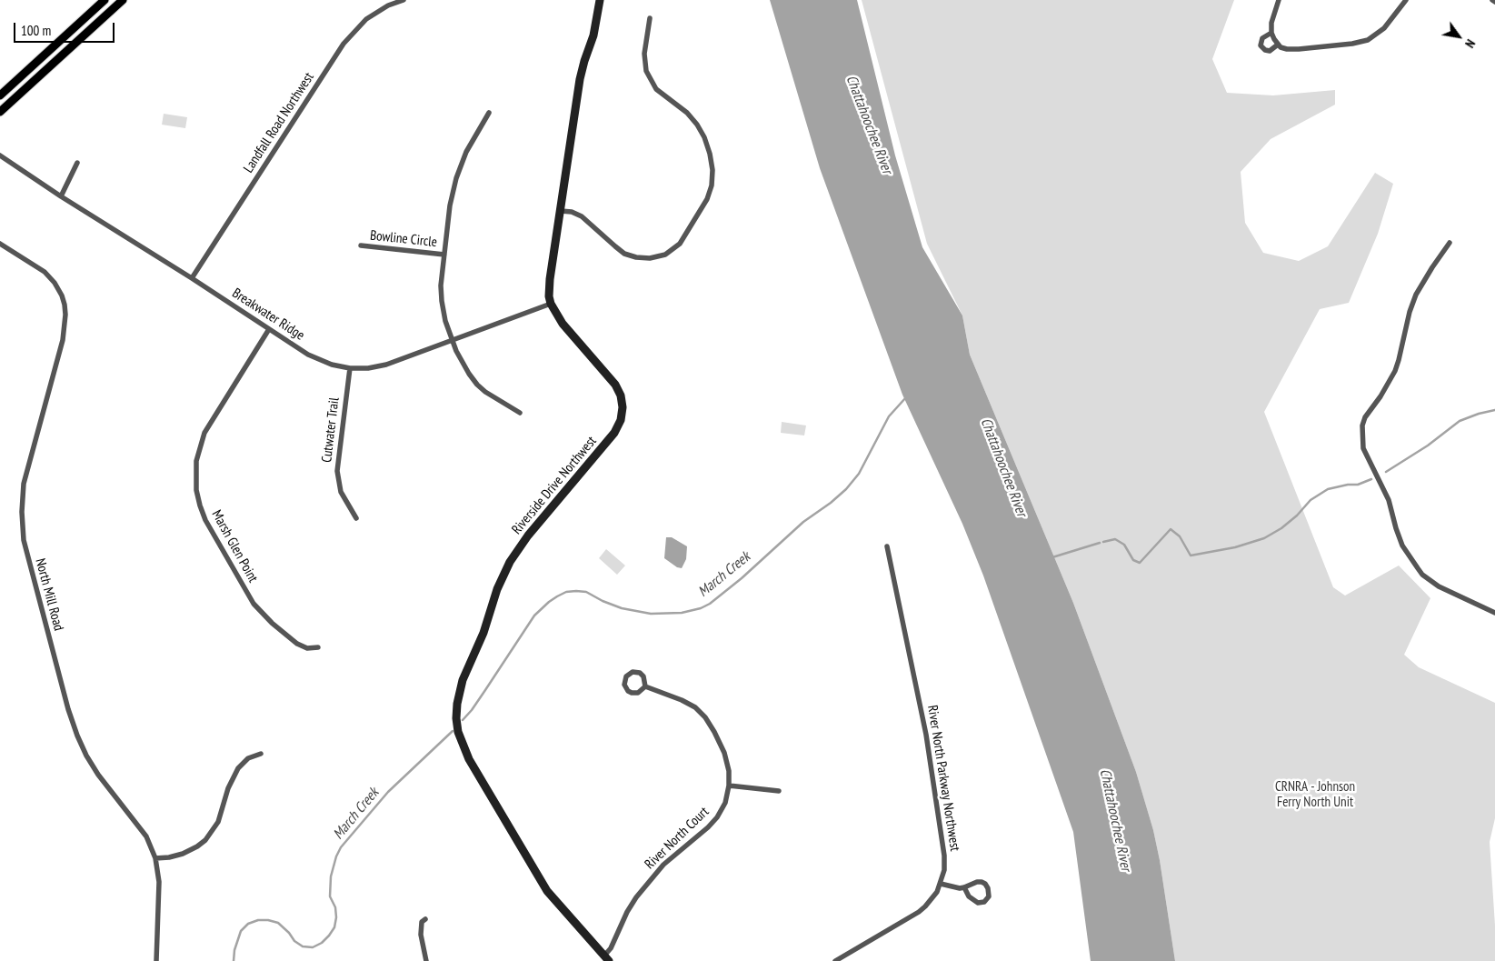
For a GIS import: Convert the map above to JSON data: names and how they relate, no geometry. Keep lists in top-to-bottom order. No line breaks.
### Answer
{"streets":{"street":["Landfall Road Northwest","Bowline Circle","Breakwater Ridge","Cutwater Trail","Riverside Drive Northwest","Marsh Glen Point","North Mill Road","River North Parkway Northwest","River North Court"]},"crossings":[["Landfall Road Northwest","Breakwater Ridge"],["Breakwater Ridge","Cutwater Trail"],["Breakwater Ridge","Riverside Drive Northwest"],["Breakwater Ridge","Marsh Glen Point"],["Riverside Drive Northwest","River North Court"]],"water":["Chattahoochee River","March Creek"],"parks":["CRNRA - Johnson Ferry North Unit"],"scale_bar":"100 m","north":"bottom right"}
